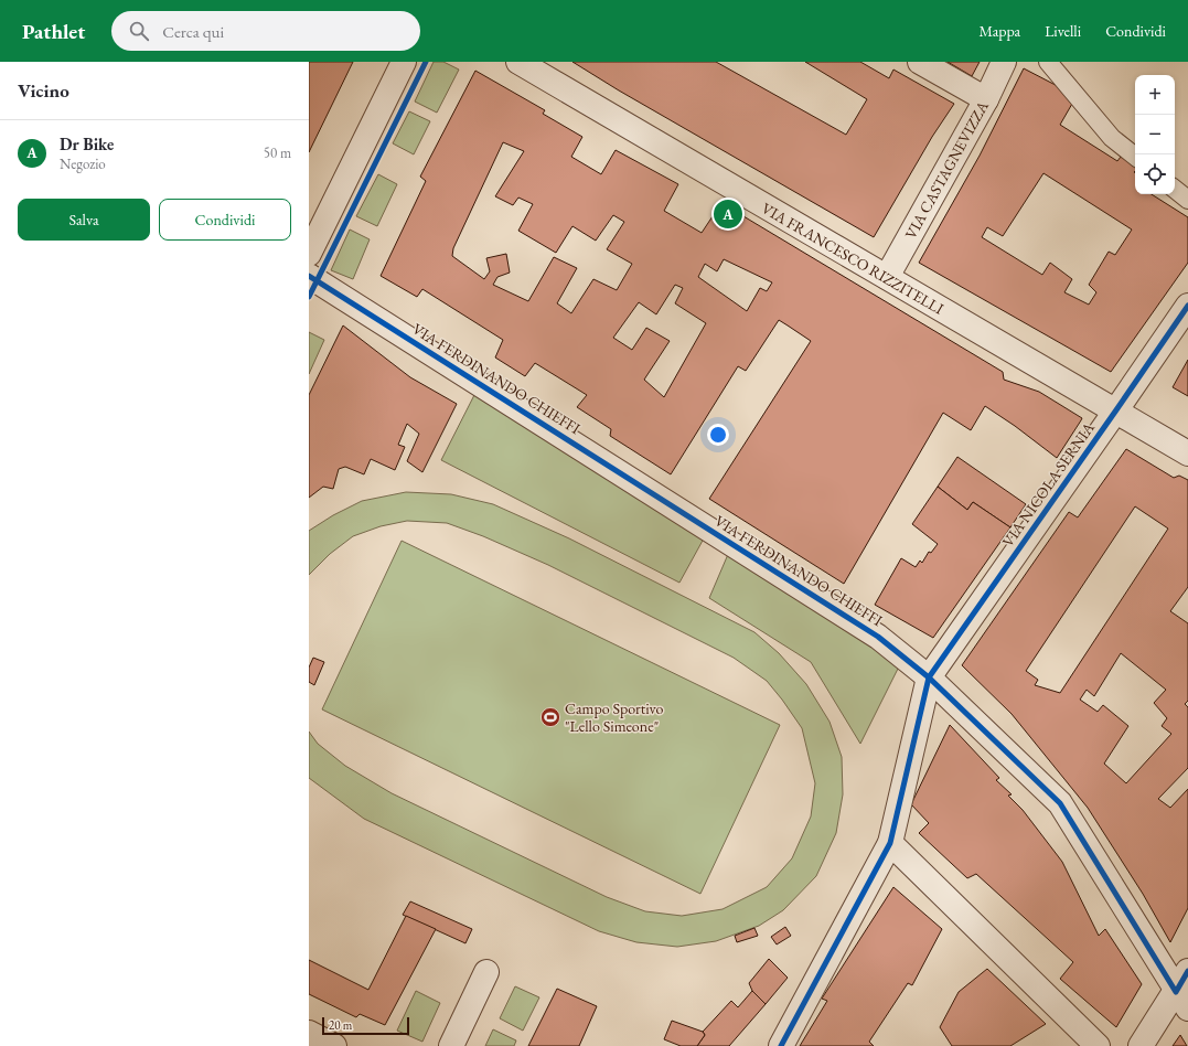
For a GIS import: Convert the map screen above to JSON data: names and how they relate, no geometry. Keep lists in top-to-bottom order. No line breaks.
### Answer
{"streets":{"street":["VIA CASTAGNEVIZZA","VIA FRANCESCO RIZZITELLI","VIA FERDINANDO CHIEFFI","VIA NICOLA SERNIA"]},"crossings":[["VIA CASTAGNEVIZZA","VIA FRANCESCO RIZZITELLI"],["VIA FRANCESCO RIZZITELLI","VIA NICOLA SERNIA"],["VIA FERDINANDO CHIEFFI","VIA NICOLA SERNIA"]],"places":{"sports":["Campo Sportivo \"Lello Simeone\""]},"scale_bar":"20 m","page":{"header":"Pathlet","search":"Cerca qui","nav":["Mappa","Livelli","Condividi"],"heading":"Vicino","map_buttons":["+","−"],"list":[{"mark":"A","name":"Dr Bike","note":"Negozio","value":"50 m"}],"buttons":["Salva","Condividi"],"pins":"A","scale":"20 m"}}
